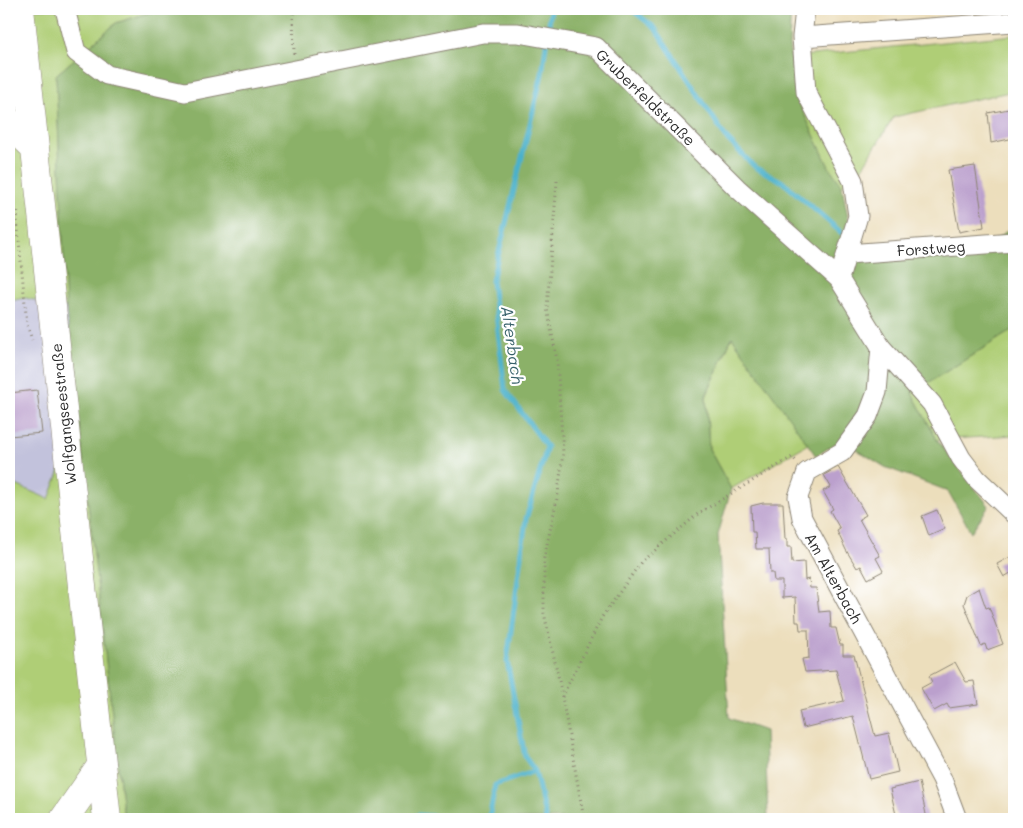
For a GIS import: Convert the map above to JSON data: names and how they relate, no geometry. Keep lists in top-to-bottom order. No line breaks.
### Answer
{"streets":{"main road":["Wolfgangseestraße"],"street":["Gruberfeldstraße","Forstweg","Am Alterbach"]},"water":["Alterbach"]}
